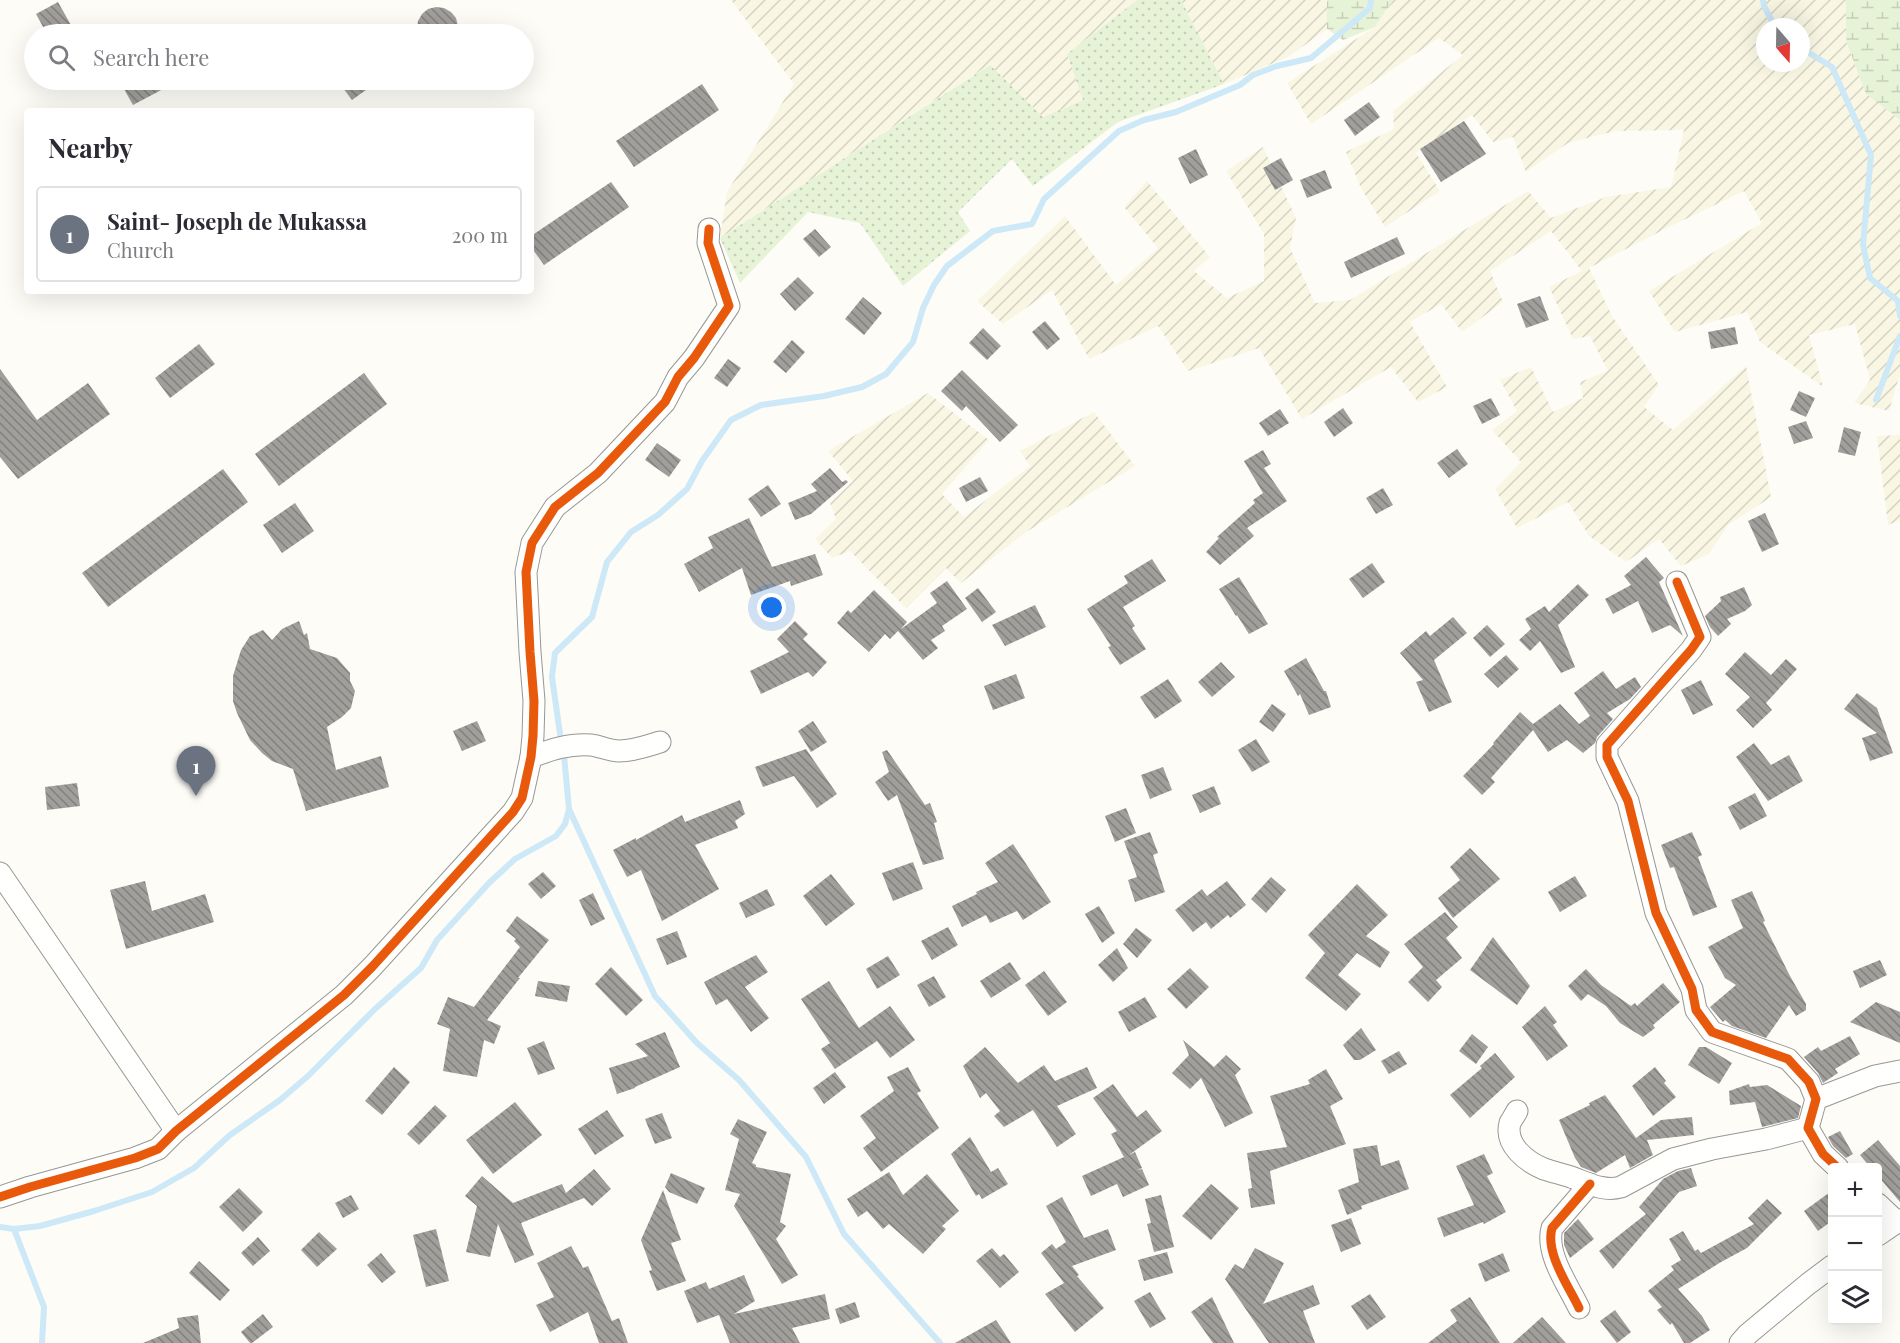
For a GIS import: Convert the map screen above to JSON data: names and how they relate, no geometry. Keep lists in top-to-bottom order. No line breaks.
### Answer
{"north":"bottom","page":{"search":"Search here","heading":"Nearby","list":[{"mark":"1","name":"Saint- Joseph de Mukassa","note":"Church","value":"200 m"}],"pins":"1","map_buttons":["+","−"]}}
